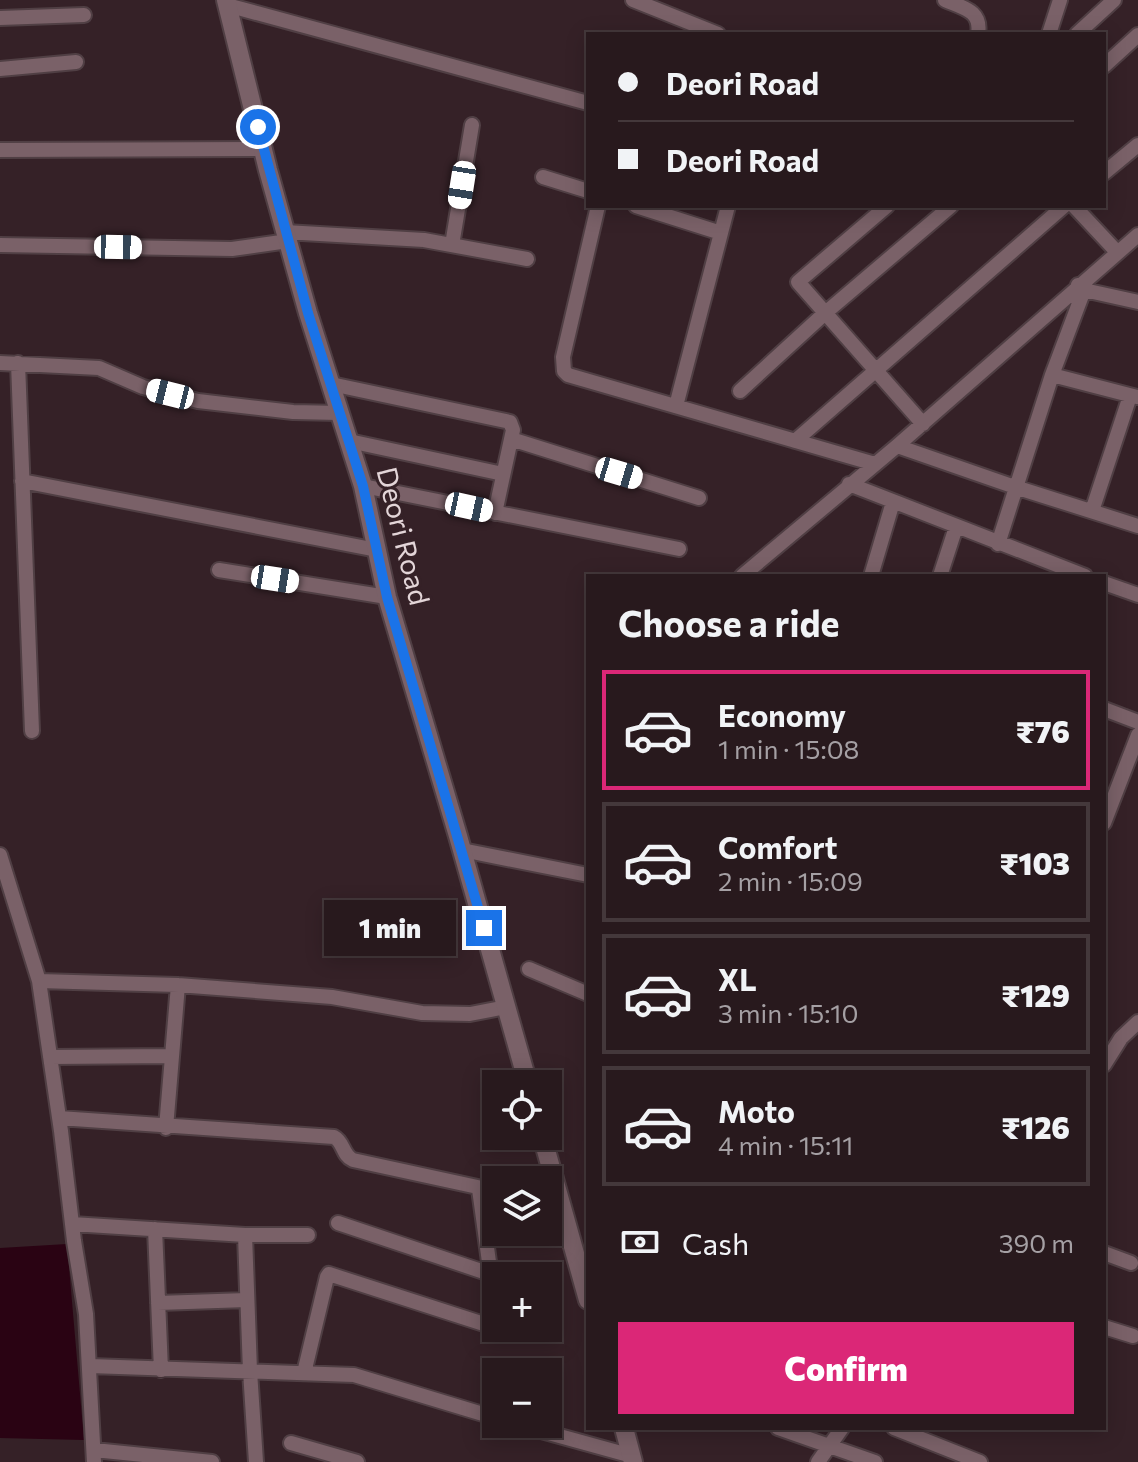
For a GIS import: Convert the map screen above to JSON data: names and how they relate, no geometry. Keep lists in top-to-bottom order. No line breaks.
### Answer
{"streets":{"street":["Deori Road"]},"page":{"banner":["Deori Road","Deori Road"],"heading":"Choose a ride","list":[{"name":"Economy","note":"1 min · 15:08","value":"₹76"},{"name":"Comfort","note":"2 min · 15:09","value":"₹103"},{"name":"XL","note":"3 min · 15:10","value":"₹129"},{"name":"Moto","note":"4 min · 15:11","value":"₹126"}],"bubble":"1 min","map_buttons":["+","−"],"pay":["Cash","390 m"],"buttons":"Confirm"}}
